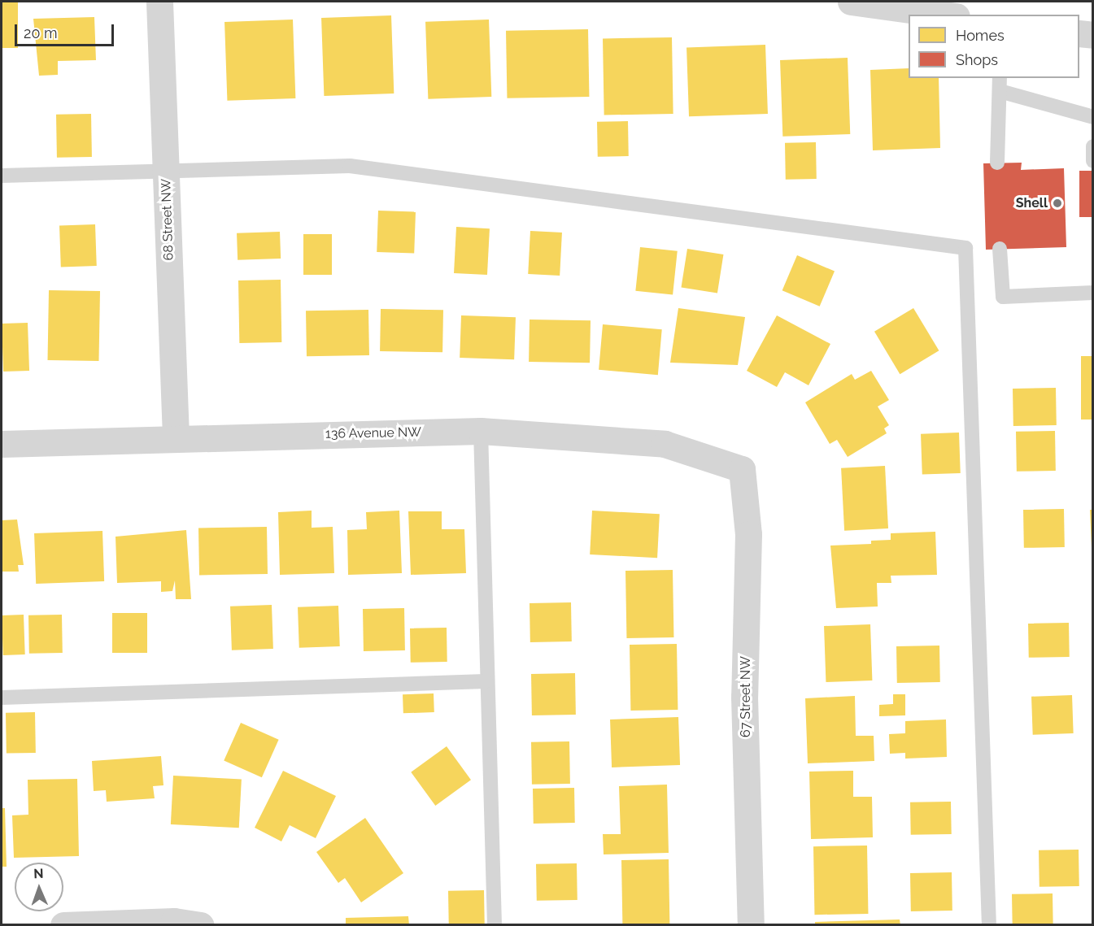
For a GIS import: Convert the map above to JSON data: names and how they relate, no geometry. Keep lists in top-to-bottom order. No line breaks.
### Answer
{"streets":{"street":["68 Street NW","136 Avenue NW","67 Street NW"]},"crossings":[["68 Street NW","136 Avenue NW"],["136 Avenue NW","67 Street NW"]],"places":["Shell"],"legend":["Homes","Shops"],"scale_bar":"20 m","north":"top"}
